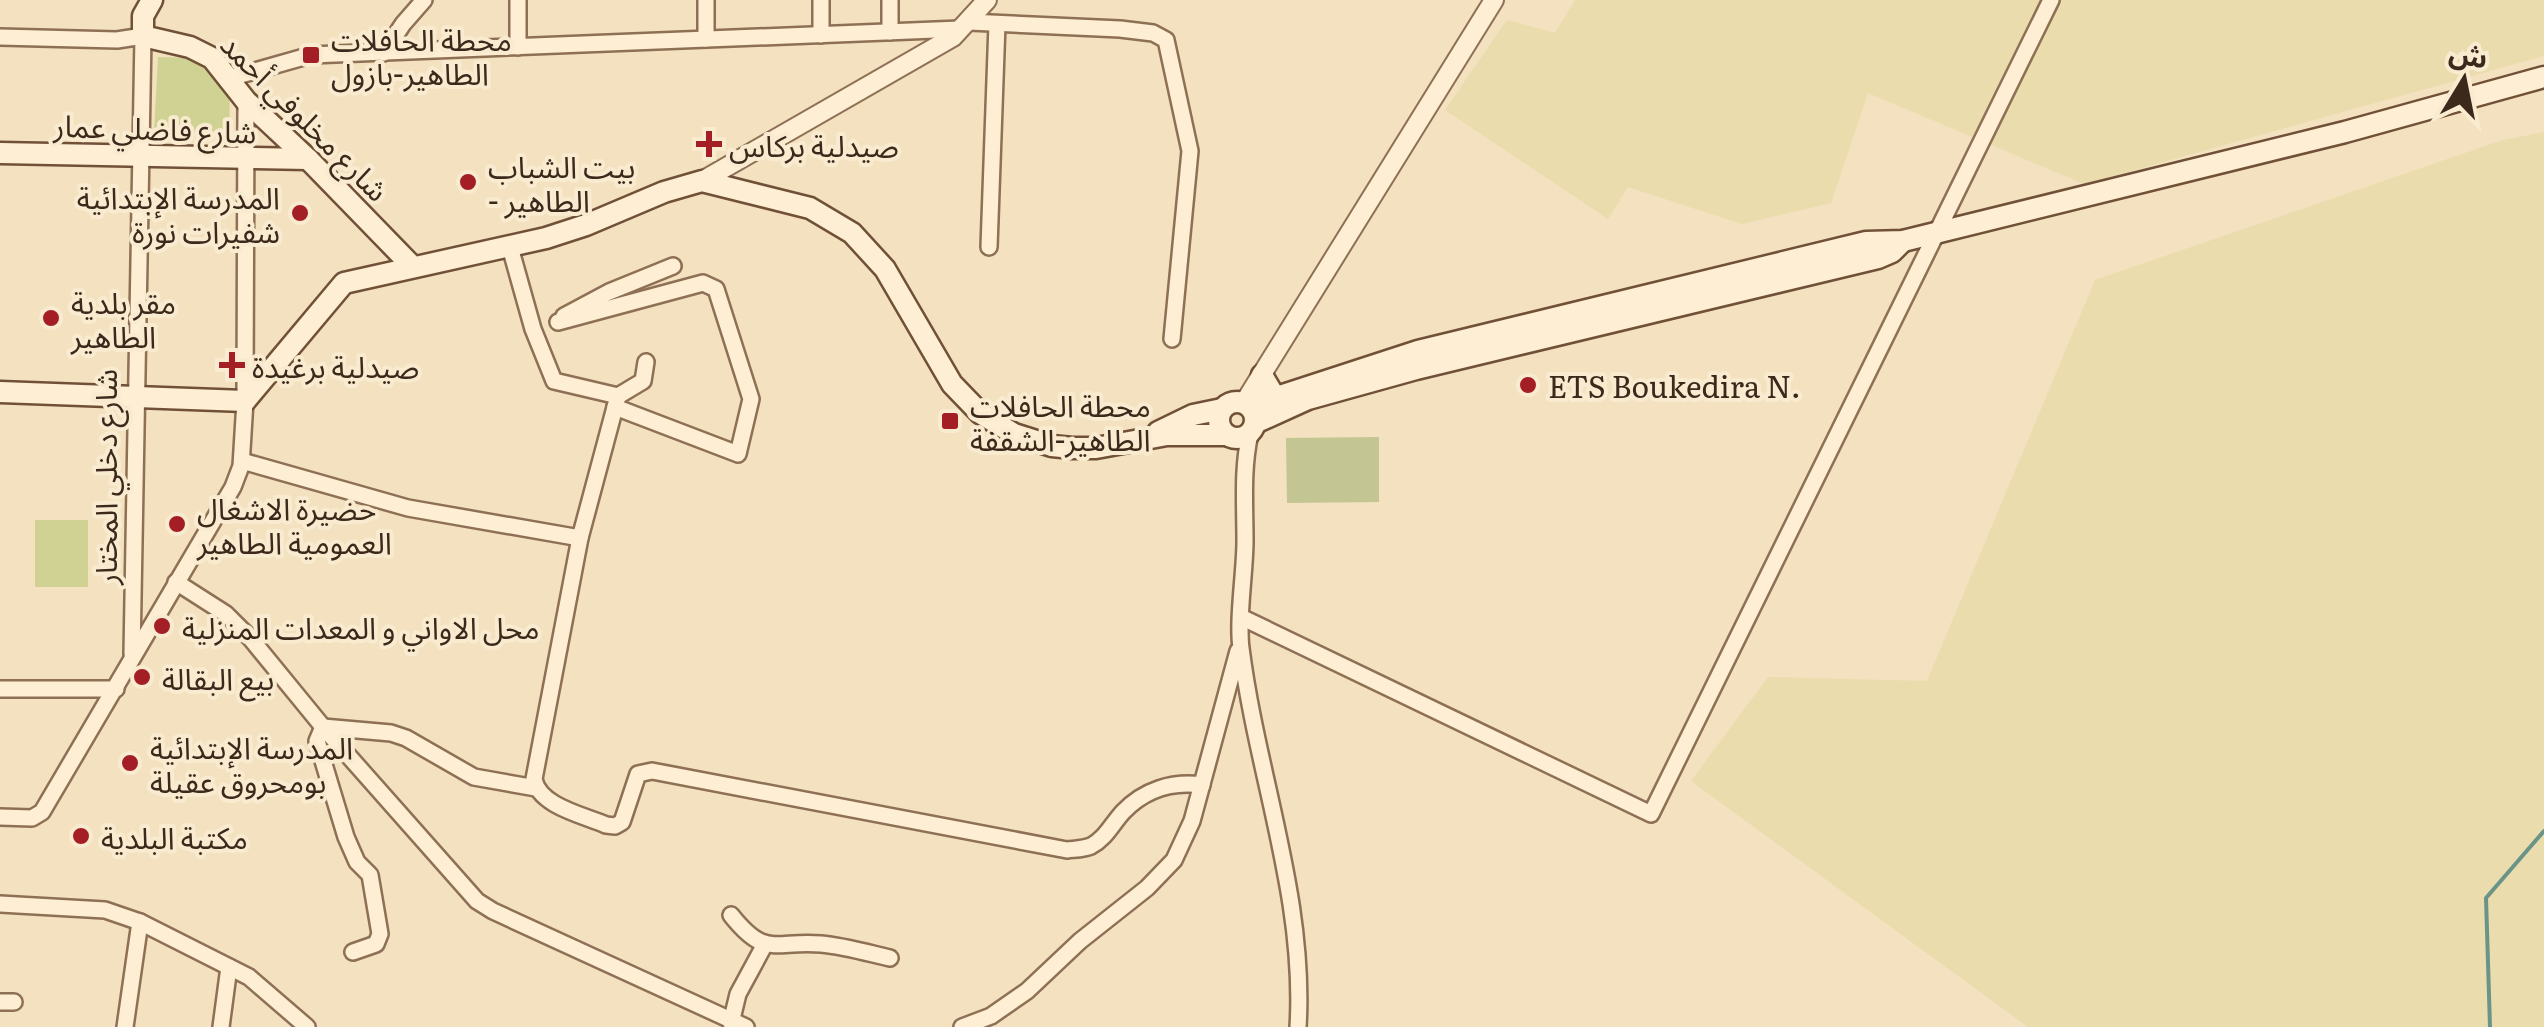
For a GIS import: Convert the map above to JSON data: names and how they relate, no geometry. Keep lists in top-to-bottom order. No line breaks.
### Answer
{"streets":{"main road":["شارع مخلوفي أحمد","شارع فاضلي عمار","شارع دخلي المختار"]},"crossings":[["شارع مخلوفي أحمد","شارع فاضلي عمار"],["شارع مخلوفي أحمد","شارع دخلي المختار"],["شارع فاضلي عمار","شارع دخلي المختار"]],"places":{"transit":["محطة الحافلات الطاهير-بازول","محطة الحافلات الطاهير-الشقفة"],"health":["صيدلية بركاس","صيدلية برغيدة"],"other":["بيت الشباب - الطاهير","المدرسة الإبتدائية شفيرات نورة","مقر بلدية الطاهير","ETS Boukedira N.","حضيرة الاشغال العمومية الطاهير","محل الاواني و المعدات المنزلية","بيع البقالة","المدرسة الإبتدائية بومحروق عقيلة","مكتبة البلدية"]},"north":"top"}
